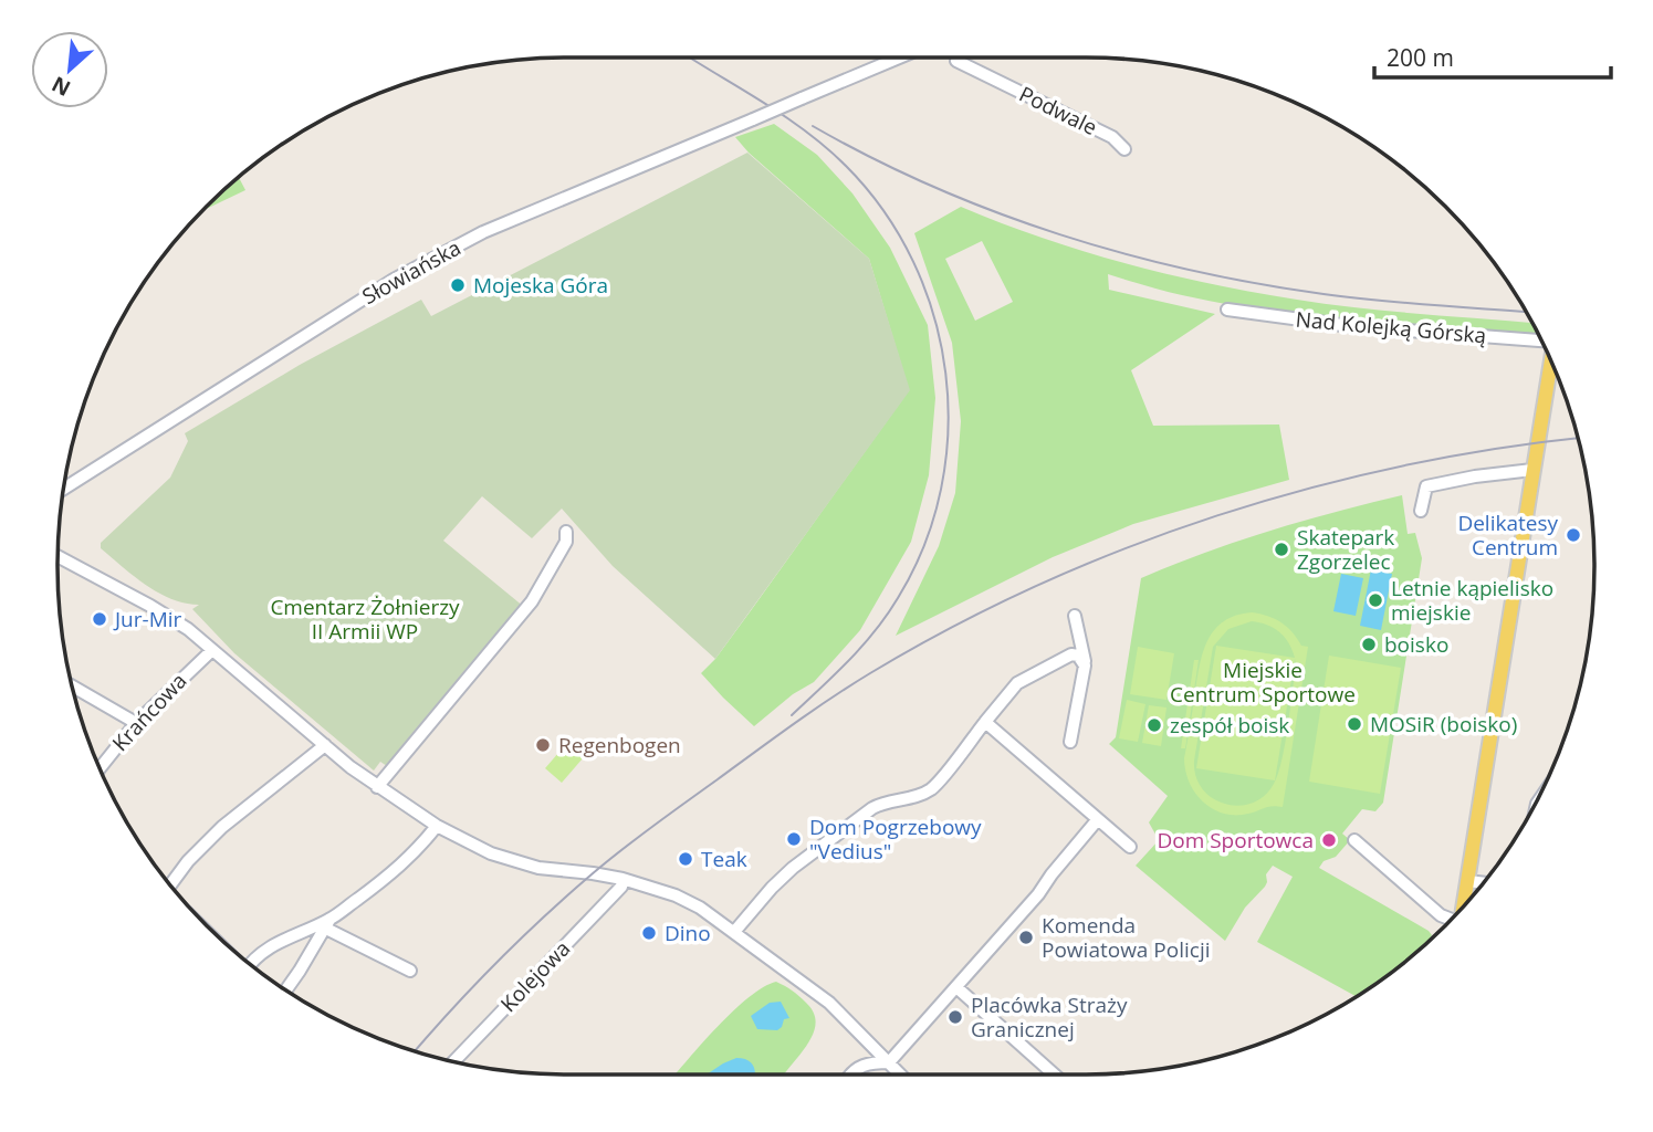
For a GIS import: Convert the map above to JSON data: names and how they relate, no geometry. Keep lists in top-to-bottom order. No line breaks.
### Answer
{"streets":{"street":["Podwale","Słowiańska","Nad Kolejką Górską","Krańcowa","Kolejowa"]},"parks":["Cmentarz Żołnierzy II Armii WP","Miejskie Centrum Sportowe"],"places":["Mojeska Góra","Delikatesy Centrum","Skatepark Zgorzelec","Letnie kąpielisko miejskie","Jur-Mir","boisko","MOSiR (boisko)","zespół boisk","Regenbogen","Dom Pogrzebowy \"Vedius\"","Dom Sportowca","Teak","Dino","Komenda Powiatowa Policji","Placówka Straży Granicznej"],"scale_bar":"200 m","north":"bottom left"}
